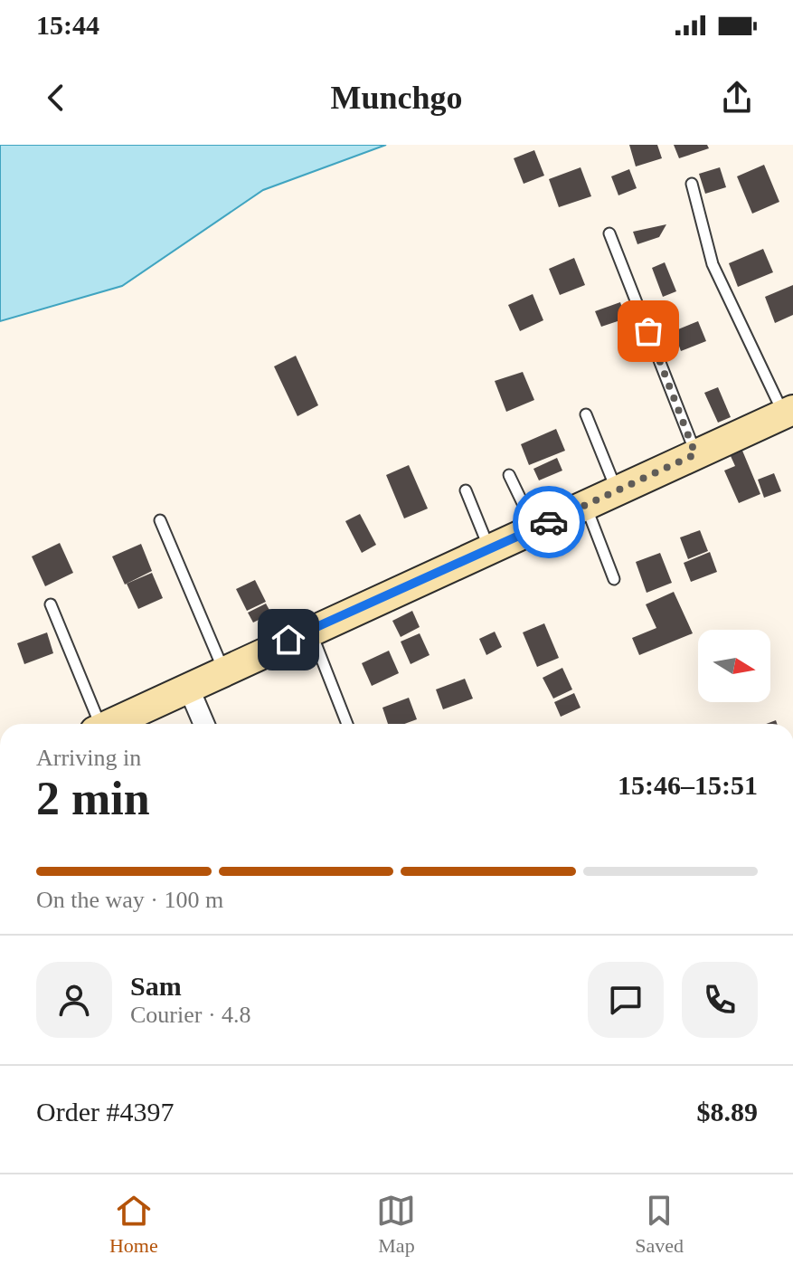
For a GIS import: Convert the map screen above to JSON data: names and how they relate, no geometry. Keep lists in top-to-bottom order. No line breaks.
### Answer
{"north":"right","page":{"status":"15:44","header":"Munchgo","heading":["2 min","Arriving in","15:46–15:51"],"panel":["Sam","Courier · 4.8","Order #4397","$8.89"],"bar":"On the way · 100 m","tabs":["Home","Map","Saved"]}}
